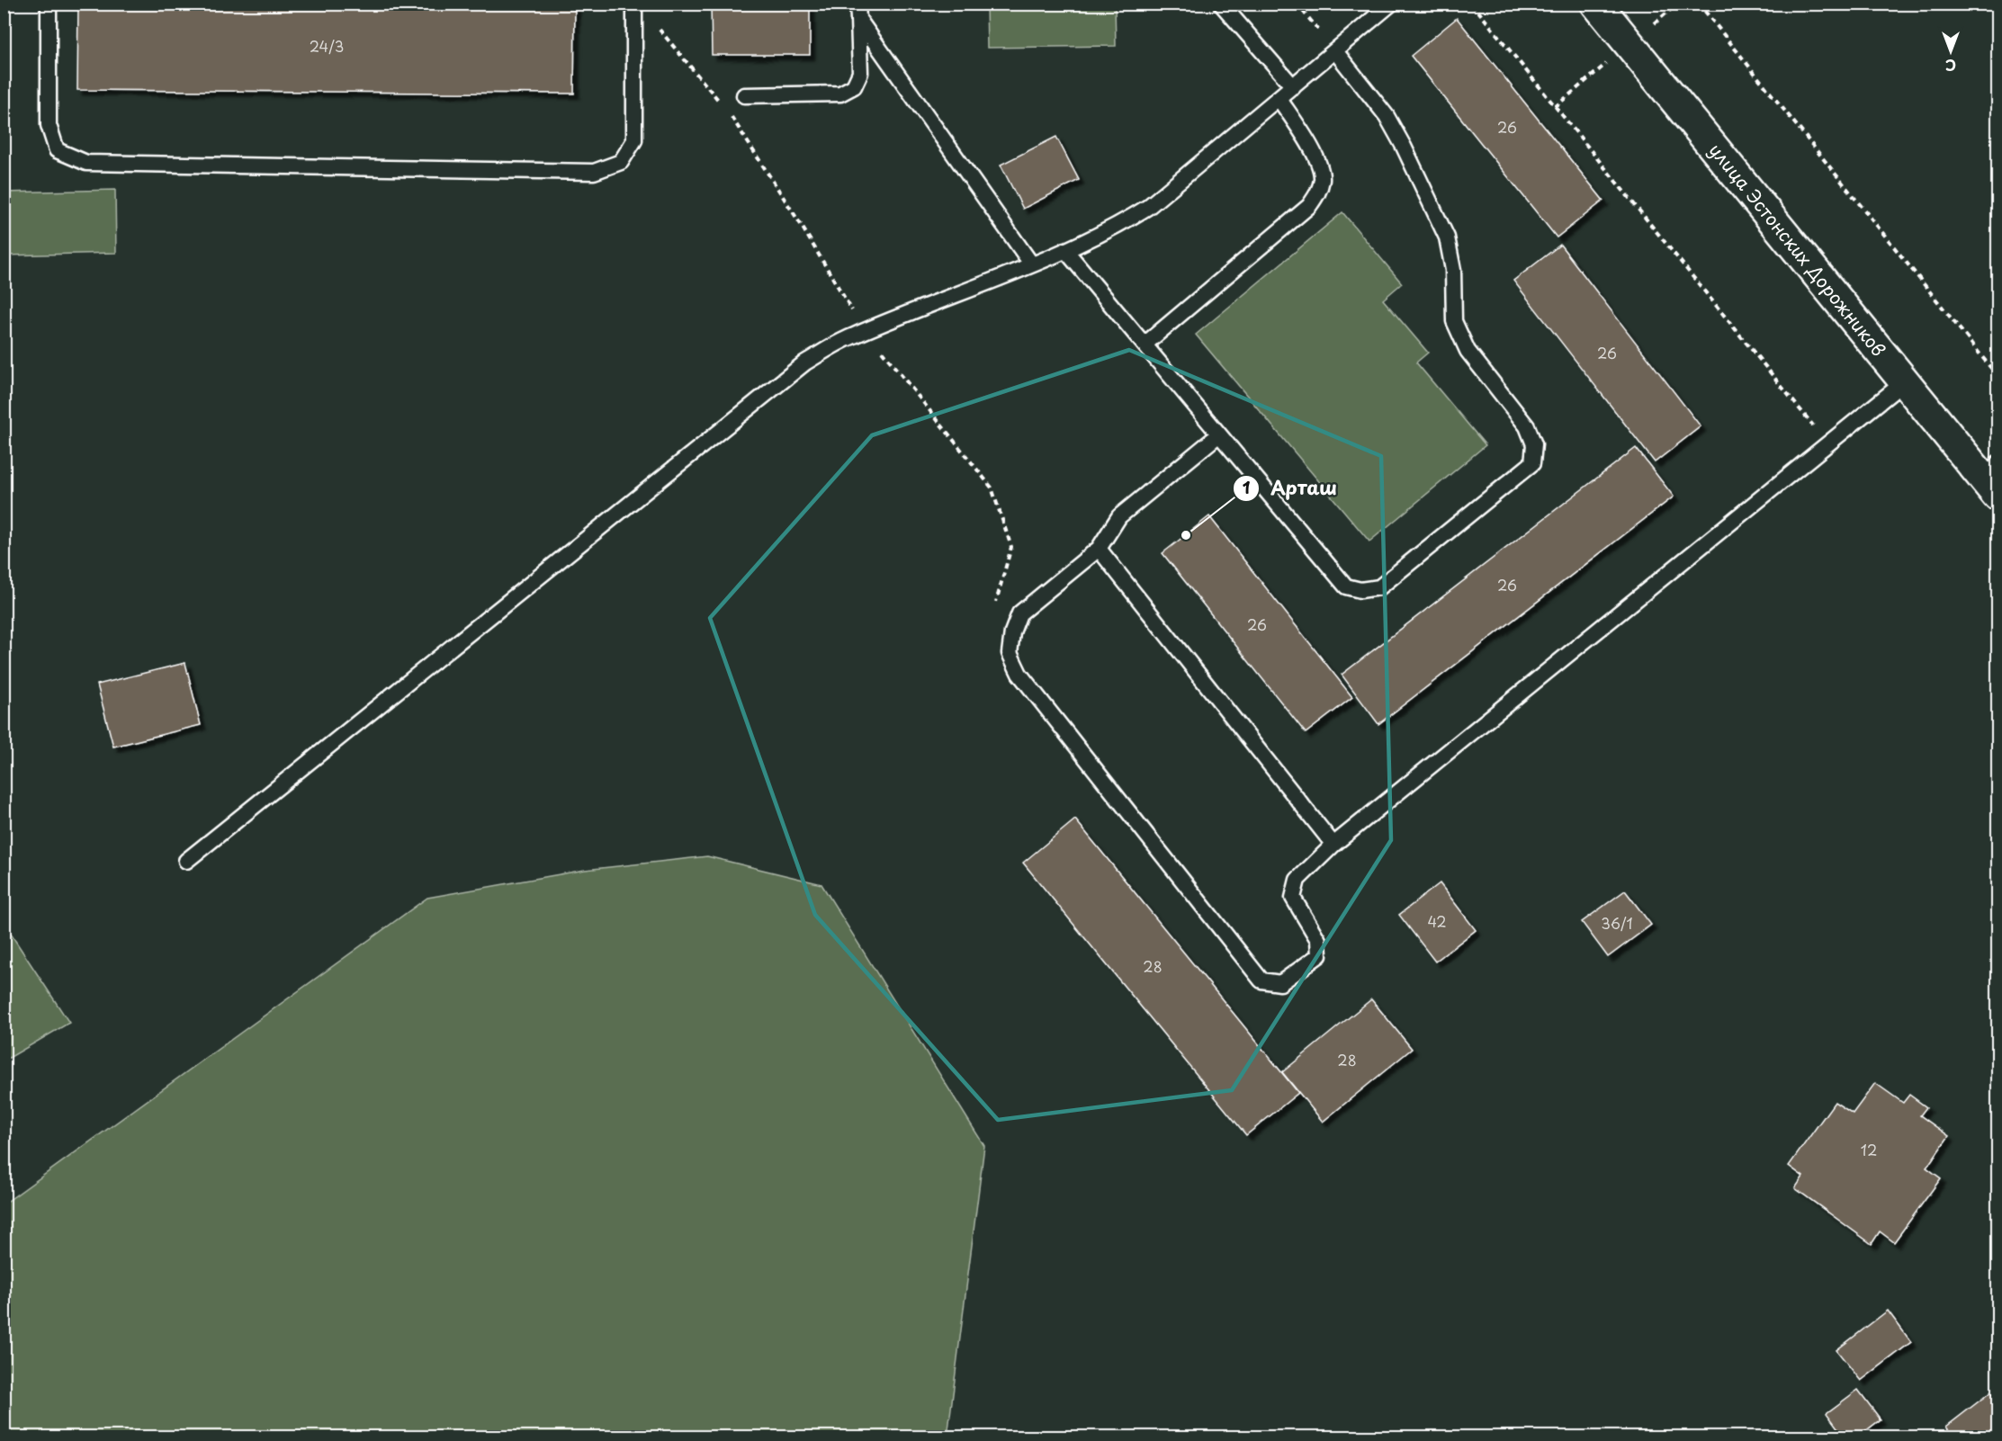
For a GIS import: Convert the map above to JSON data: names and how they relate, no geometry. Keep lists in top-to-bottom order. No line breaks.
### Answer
{"streets":{"main road":["улица Эстонских Дорожников"]},"places":["Арташ"],"house_numbers":["24/3","26","26","26","26","42","36/1","28","28","12"],"north":"bottom"}
